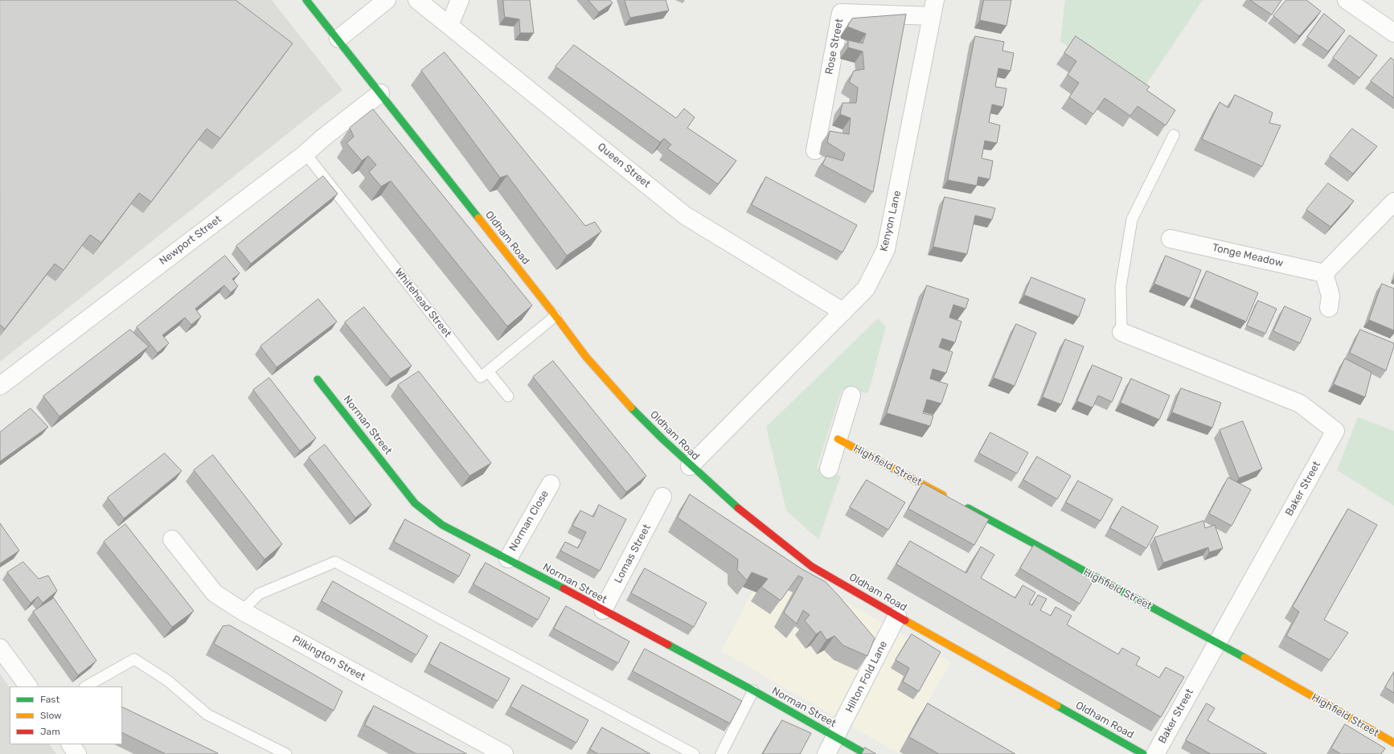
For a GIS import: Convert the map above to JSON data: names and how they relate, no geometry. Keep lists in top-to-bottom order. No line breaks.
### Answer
{"streets":{"street":["Rose Street","Queen Street","Kenyon Lane","Oldham Road","Newport Street","Tonge Meadow","Norman Street","Highfield Street","Baker Street","Norman Close","Lomas Street","Pilkington Street","Hilton Fold Lane"],"lane":["Whitehead Street"]},"crossings":[["Rose Street","Kenyon Lane"],["Queen Street","Kenyon Lane"],["Kenyon Lane","Oldham Road"],["Oldham Road","Newport Street"],["Oldham Road","Hilton Fold Lane"],["Newport Street","Whitehead Street"],["Norman Street","Norman Close"],["Norman Street","Lomas Street"],["Norman Street","Hilton Fold Lane"],["Highfield Street","Baker Street"]],"legend":["Fast","Slow","Jam"]}
